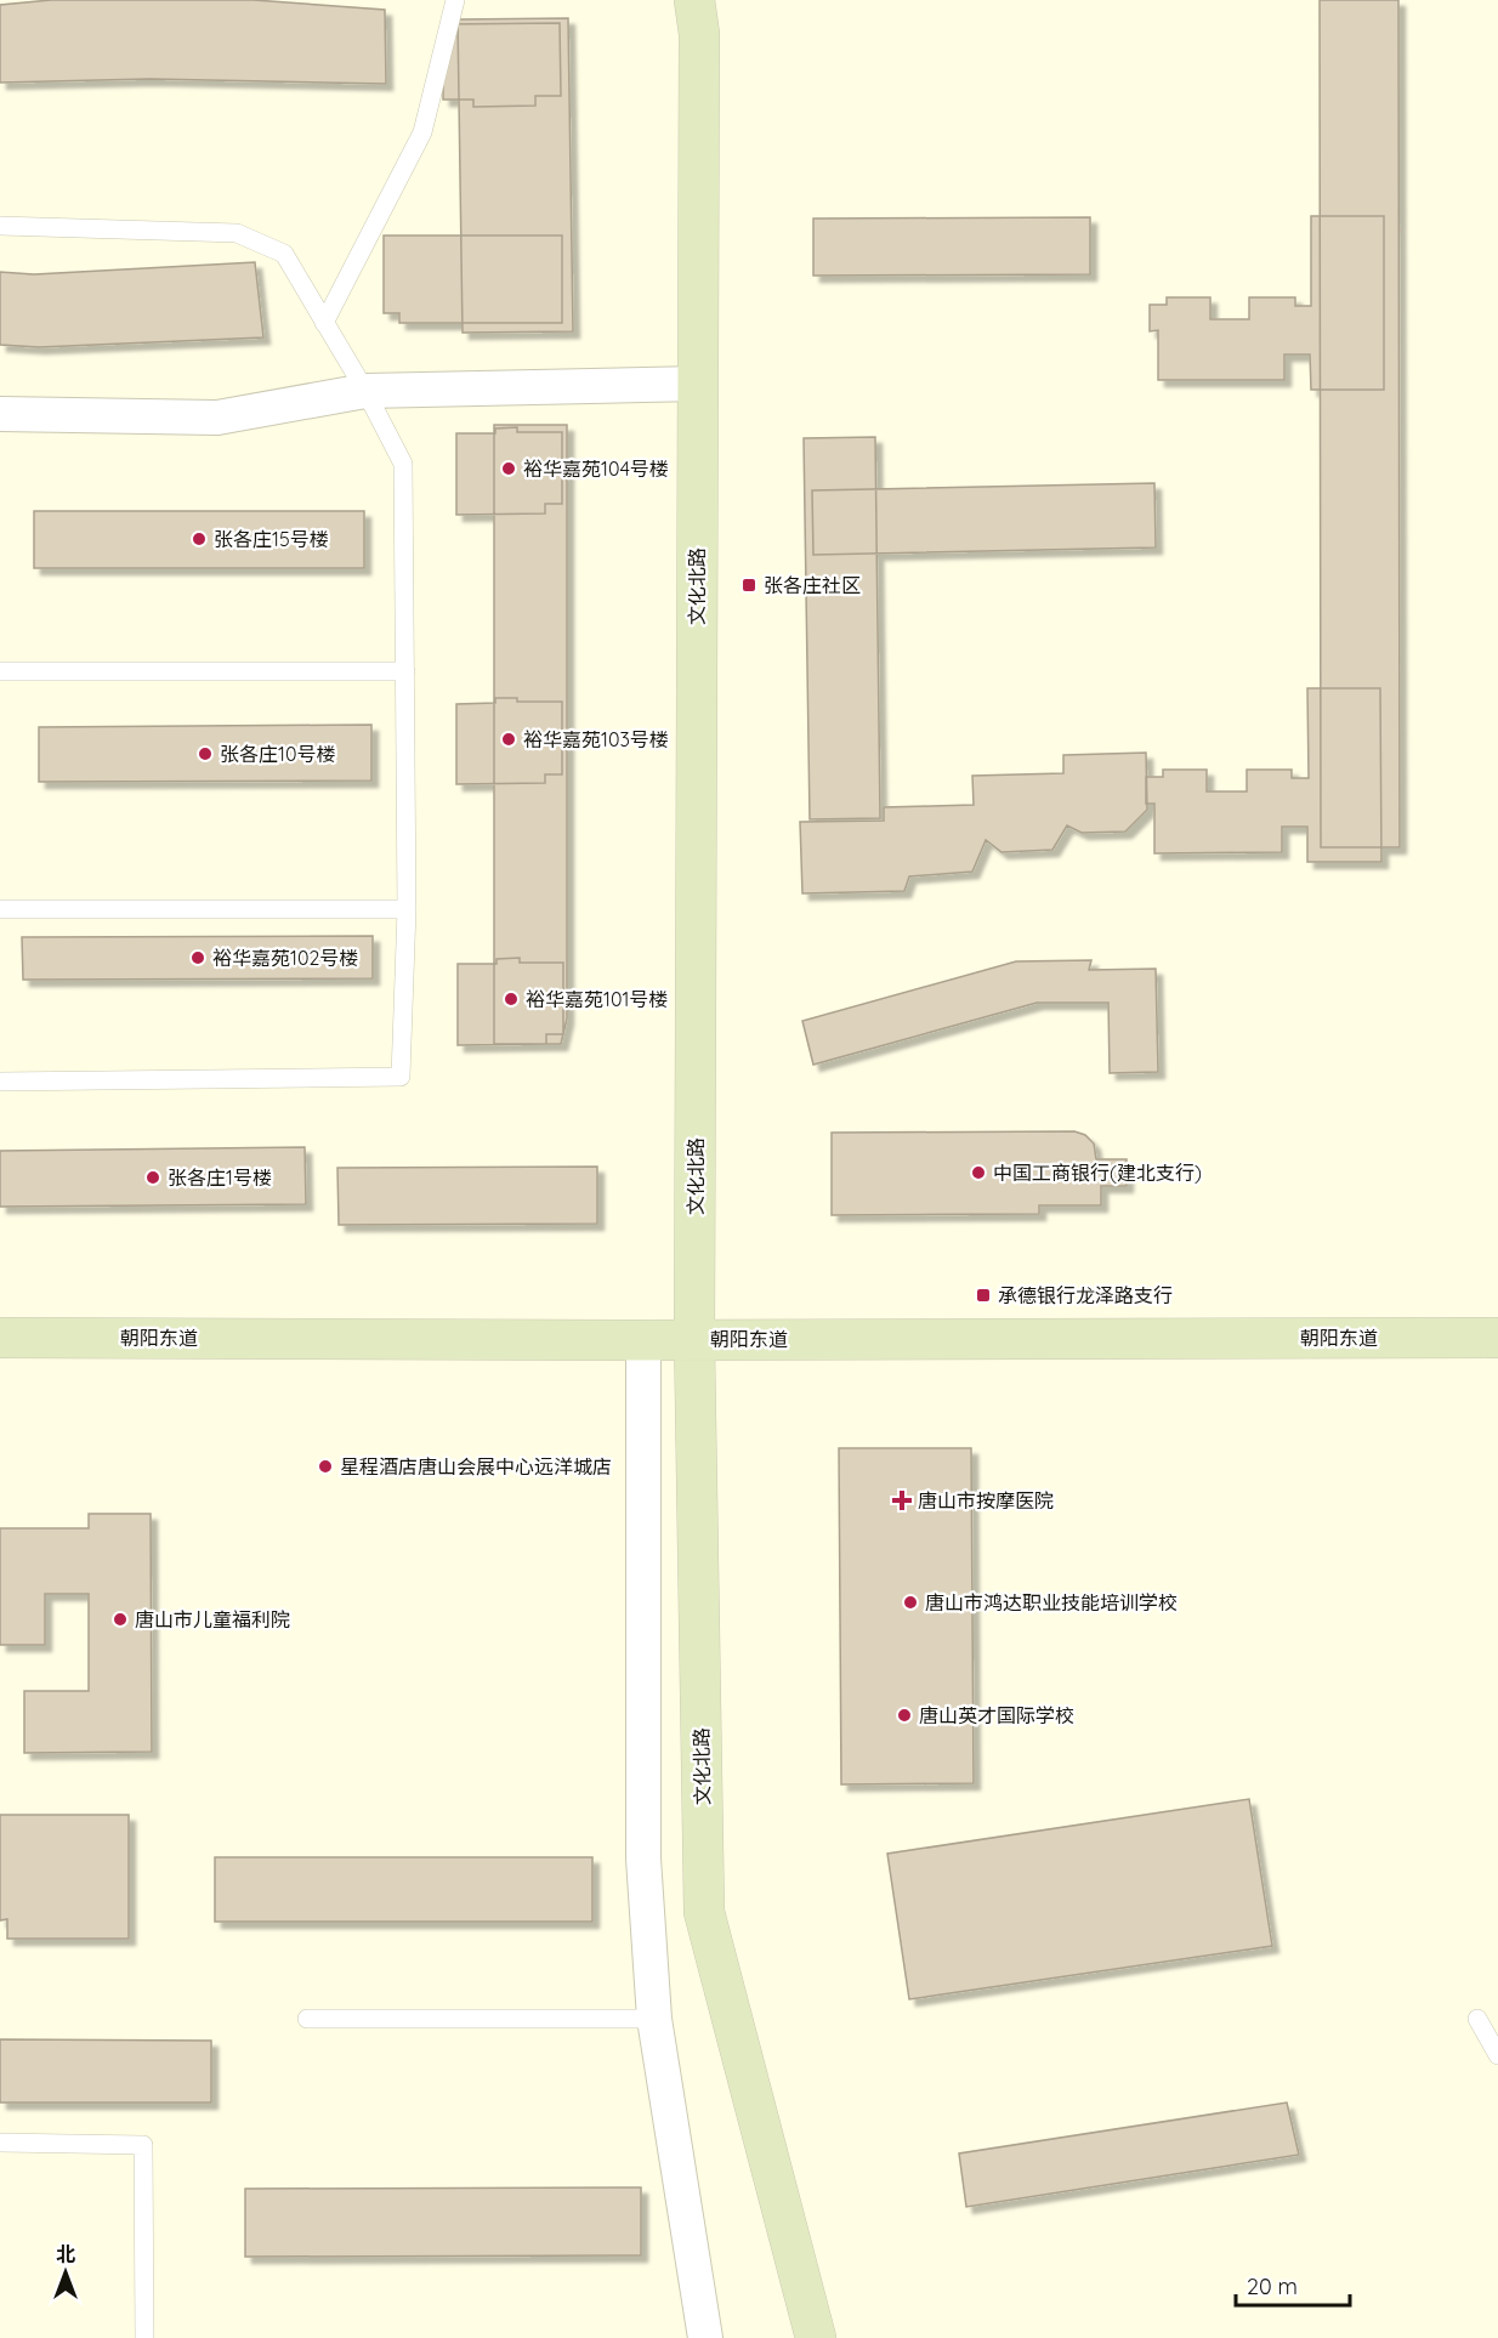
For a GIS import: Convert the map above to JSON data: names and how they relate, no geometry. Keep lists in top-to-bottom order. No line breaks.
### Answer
{"streets":{"street":["文化北路","朝阳东道"]},"crossings":[["文化北路","朝阳东道"]],"places":{"other":["裕华嘉苑104号楼","张各庄15号楼","裕华嘉苑103号楼","张各庄10号楼","裕华嘉苑102号楼","裕华嘉苑101号楼","中国工商银行(建北支行)","张各庄1号楼","星程酒店唐山会展中心远洋城店","唐山市鸿达职业技能培训学校","唐山市儿童福利院","唐山英才国际学校"],"transit":["张各庄社区","承德银行龙泽路支行"],"health":["唐山市按摩医院"]},"scale_bar":"20 m","north":"top"}
